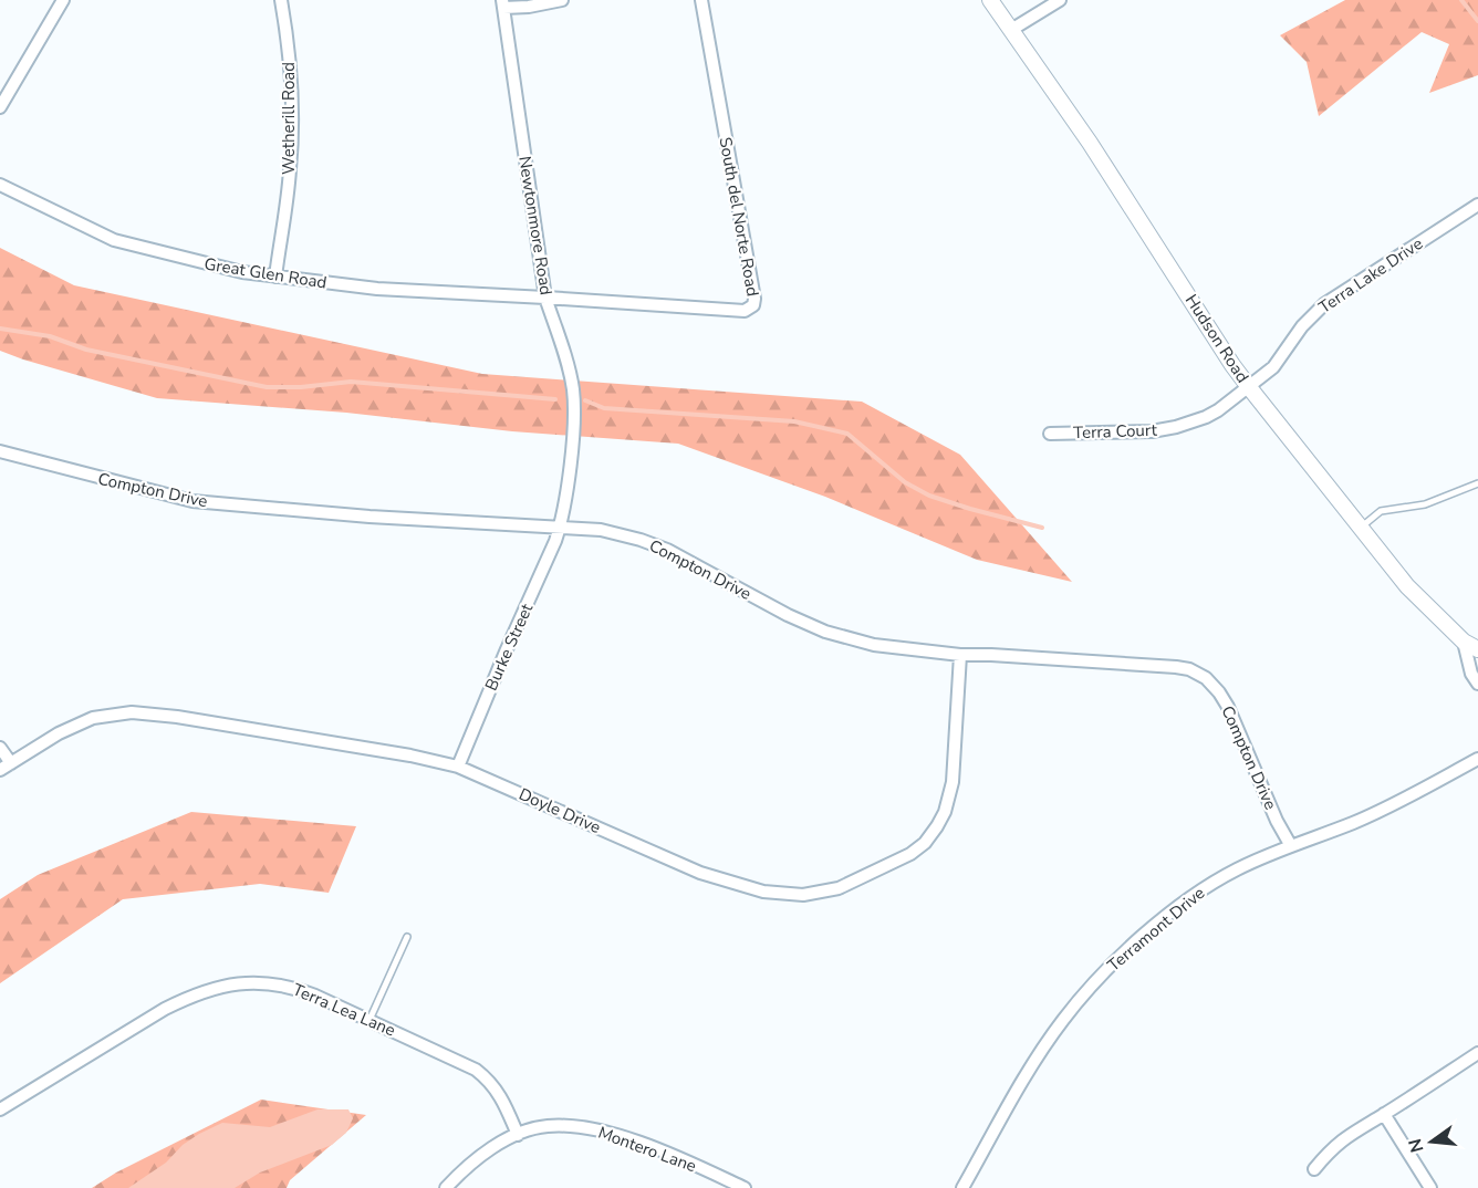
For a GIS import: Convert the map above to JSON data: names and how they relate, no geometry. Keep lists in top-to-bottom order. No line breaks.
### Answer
{"streets":{"street":["Wetherill Road","South del Norte Road","Newtonmore Road","Great Glen Road","Terra Lake Drive","Hudson Road","Terra Court","Compton Drive","Burke Street","Doyle Drive","Terramont Drive","Terra Lea Lane","Montero Lane"]},"crossings":[["Wetherill Road","Great Glen Road"],["South del Norte Road","Newtonmore Road"],["South del Norte Road","Great Glen Road"],["Newtonmore Road","Great Glen Road"],["Newtonmore Road","Compton Drive"],["Newtonmore Road","Burke Street"],["Terra Lake Drive","Hudson Road"],["Terra Lake Drive","Terra Court"],["Hudson Road","Terra Court"],["Compton Drive","Burke Street"],["Compton Drive","Doyle Drive"],["Compton Drive","Terramont Drive"],["Burke Street","Doyle Drive"],["Terra Lea Lane","Montero Lane"]],"north":"left"}
